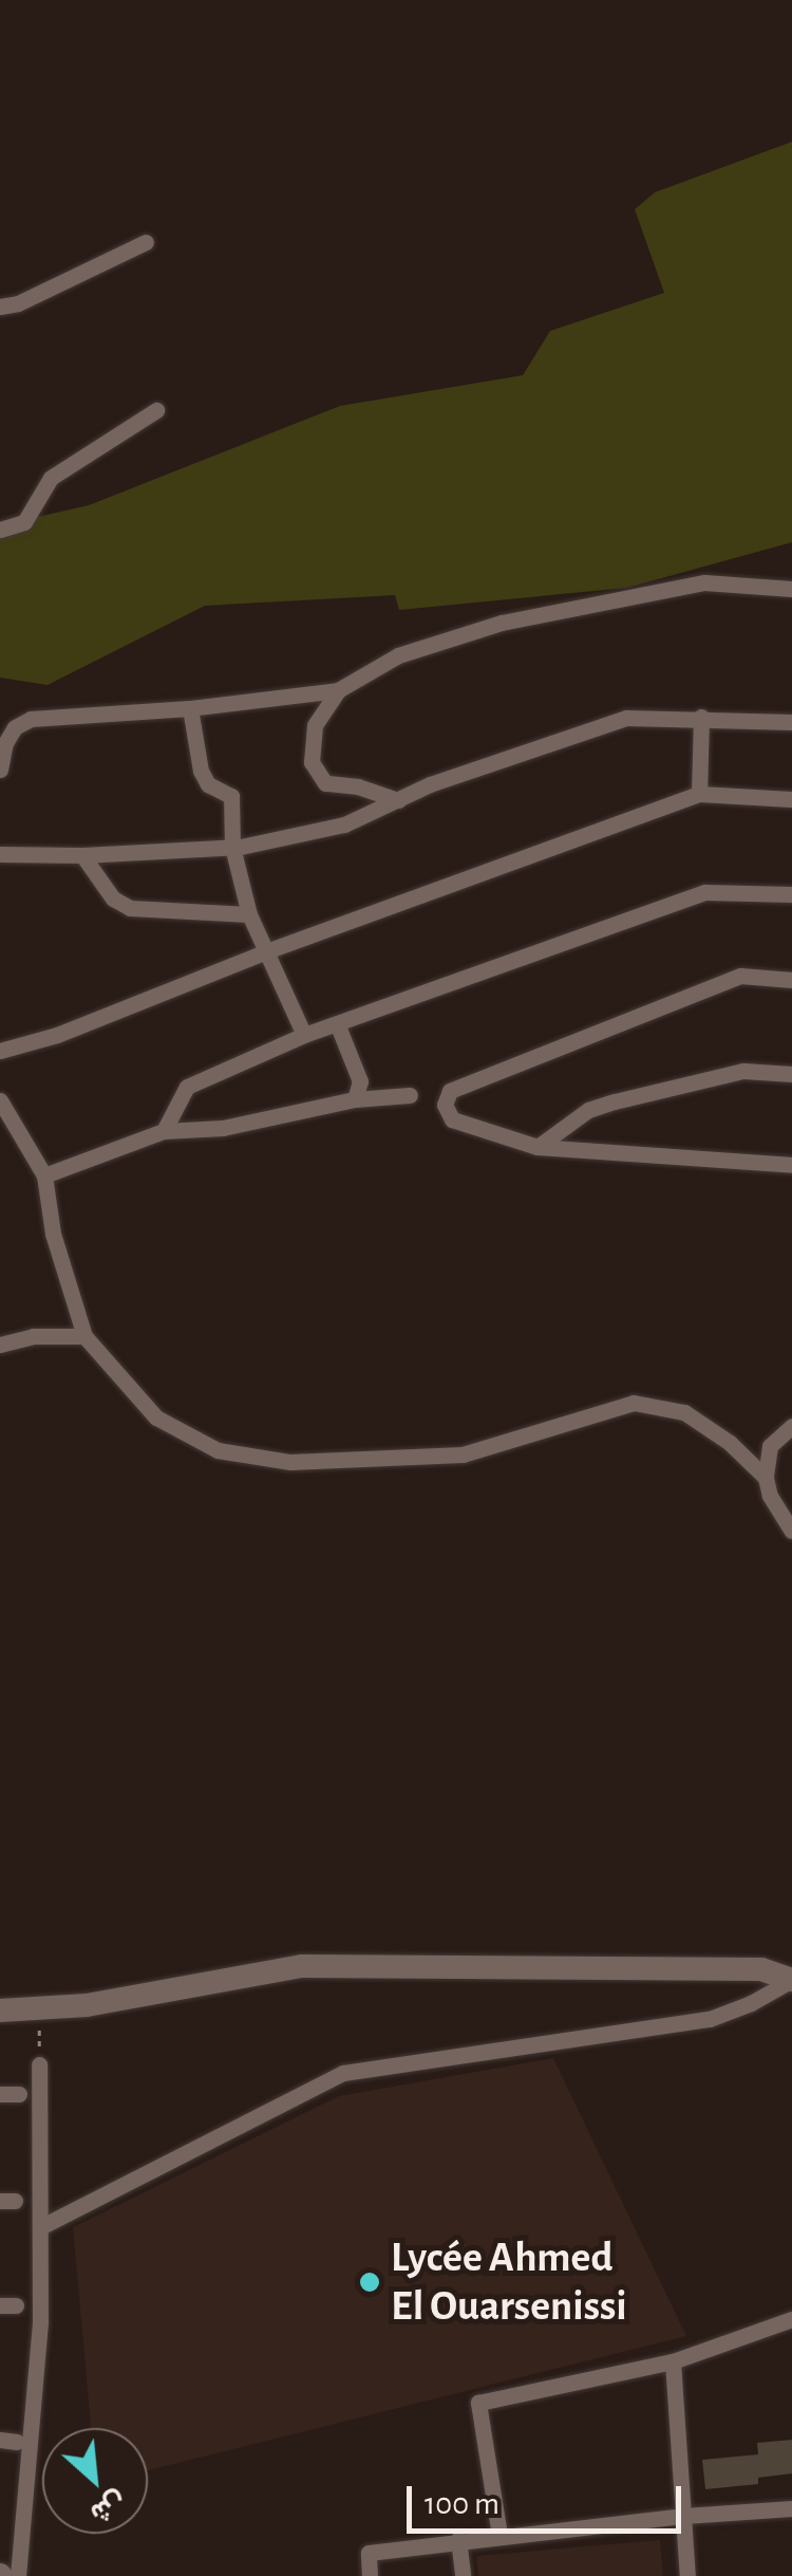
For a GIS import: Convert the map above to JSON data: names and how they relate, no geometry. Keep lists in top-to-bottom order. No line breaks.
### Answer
{"places":["Lycée Ahmed El Ouarsenissi"],"scale_bar":"100 m","north":"bottom right"}
